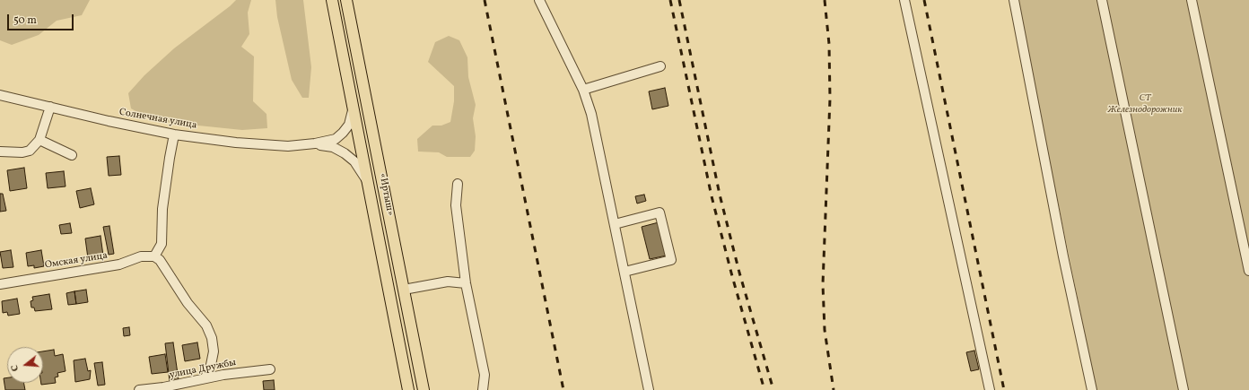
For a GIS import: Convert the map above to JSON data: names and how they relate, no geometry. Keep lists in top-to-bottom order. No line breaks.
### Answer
{"streets":{"main road":["«Иртыш»"],"street":["Солнечная улица","Омская улица","улица Дружбы"]},"parks":["СТ Железнодорожник"],"scale_bar":"50 m","north":"left"}
